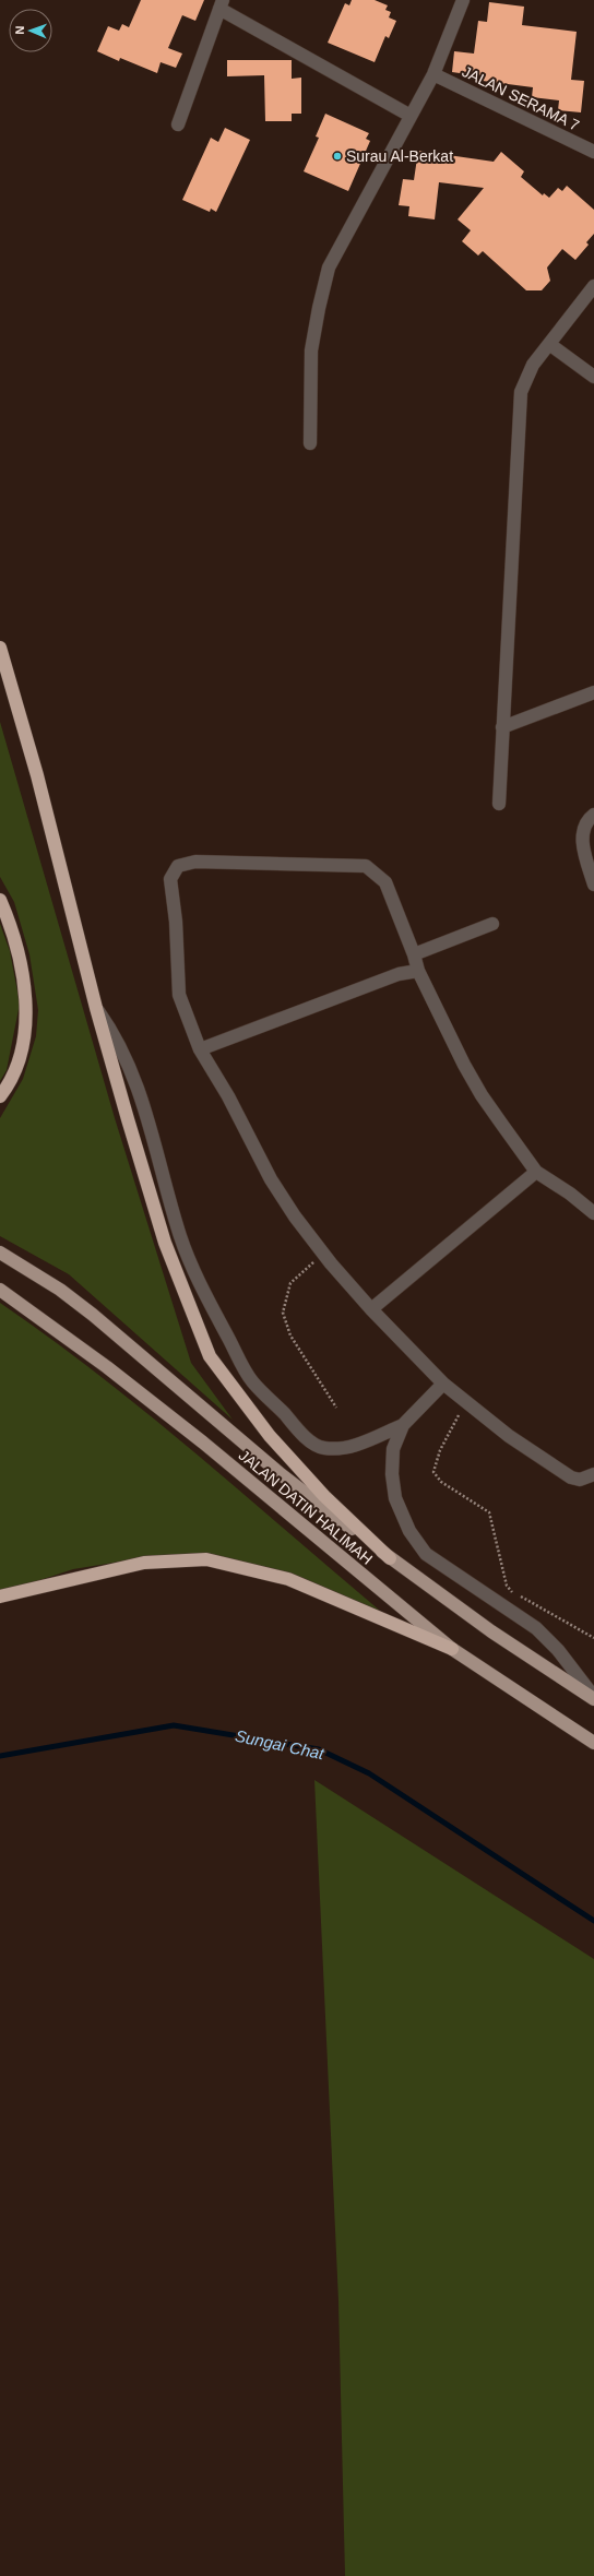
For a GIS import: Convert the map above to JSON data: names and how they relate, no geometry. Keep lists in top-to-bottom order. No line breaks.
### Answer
{"streets":{"main road":["JALAN DATIN HALIMAH"],"street":["JALAN SERAMA 7"]},"water":["Sungai Chat"],"places":["Surau Al-Berkat"],"north":"left"}
